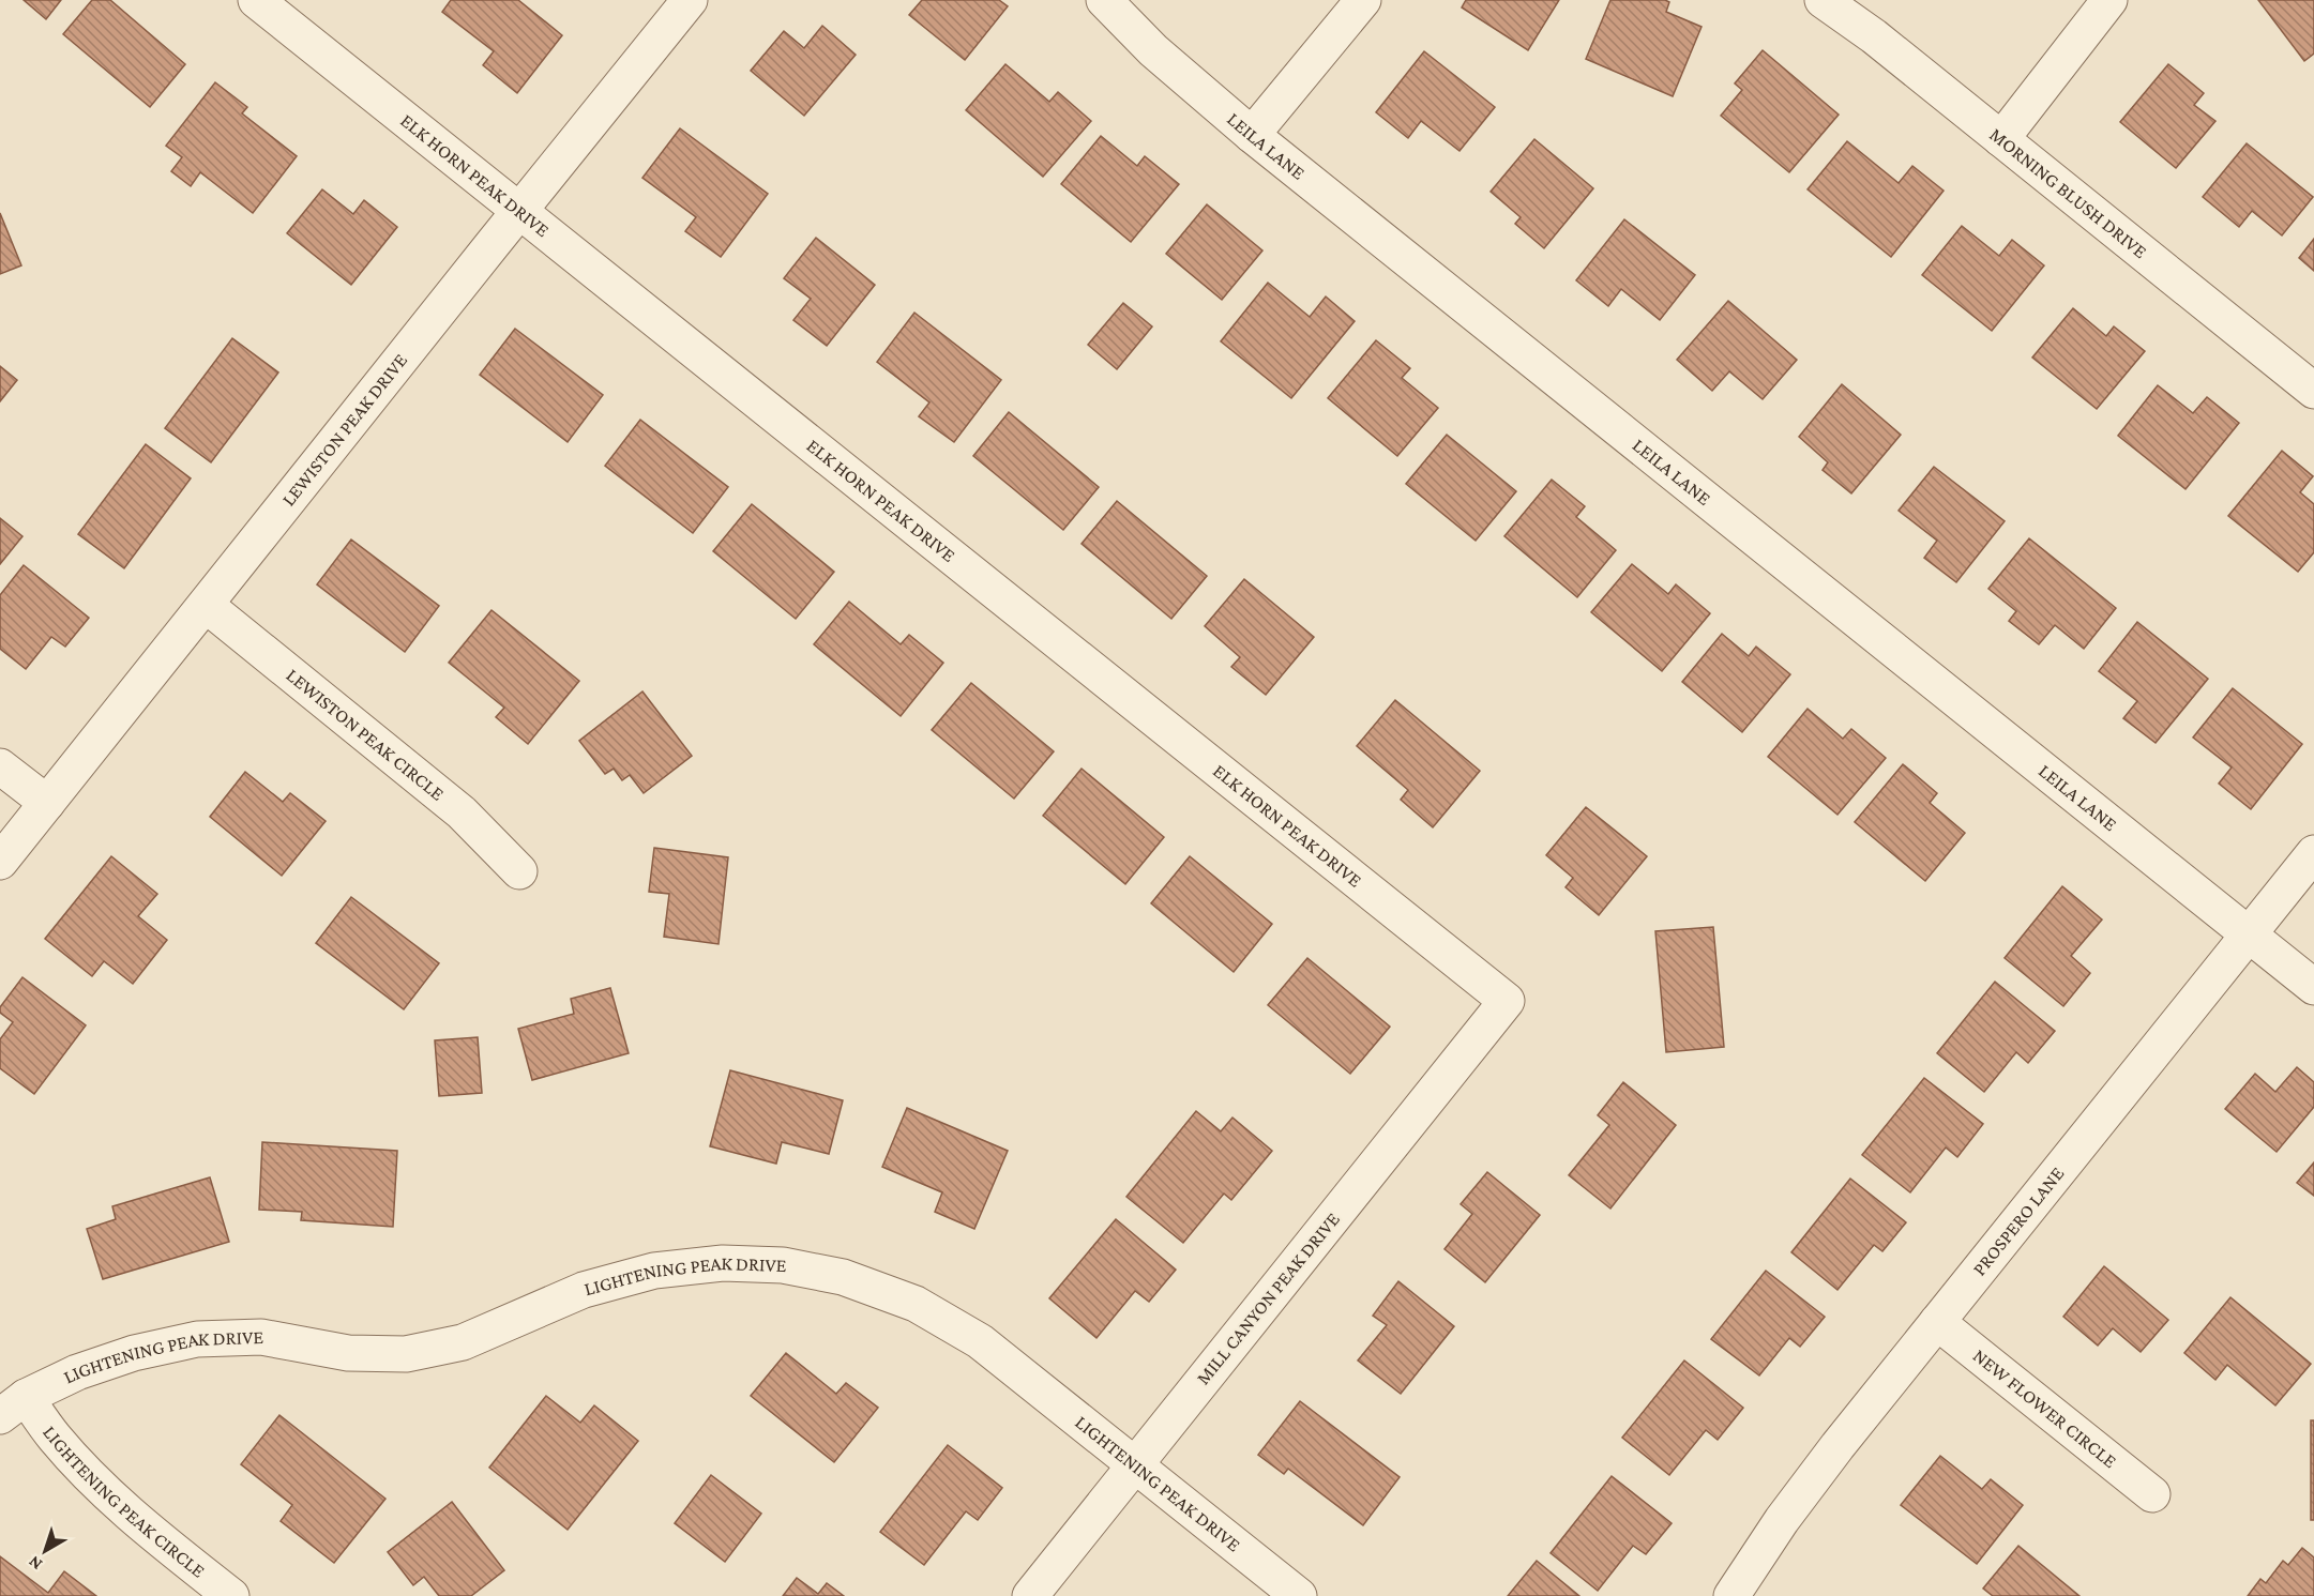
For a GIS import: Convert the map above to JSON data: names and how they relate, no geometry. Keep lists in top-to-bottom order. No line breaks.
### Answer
{"streets":{"street":["LEILA LANE","ELK HORN PEAK DRIVE","MORNING BLUSH DRIVE","LEWISTON PEAK DRIVE","LEWISTON PEAK CIRCLE","PROSPERO LANE","LIGHTENING PEAK DRIVE","MILL CANYON PEAK DRIVE","NEW FLOWER CIRCLE","LIGHTENING PEAK CIRCLE"]},"crossings":[["LEILA LANE","PROSPERO LANE"],["ELK HORN PEAK DRIVE","LEWISTON PEAK DRIVE"],["ELK HORN PEAK DRIVE","MILL CANYON PEAK DRIVE"],["LEWISTON PEAK DRIVE","LEWISTON PEAK CIRCLE"],["PROSPERO LANE","NEW FLOWER CIRCLE"],["LIGHTENING PEAK DRIVE","MILL CANYON PEAK DRIVE"],["LIGHTENING PEAK DRIVE","LIGHTENING PEAK CIRCLE"]],"north":"bottom left"}
